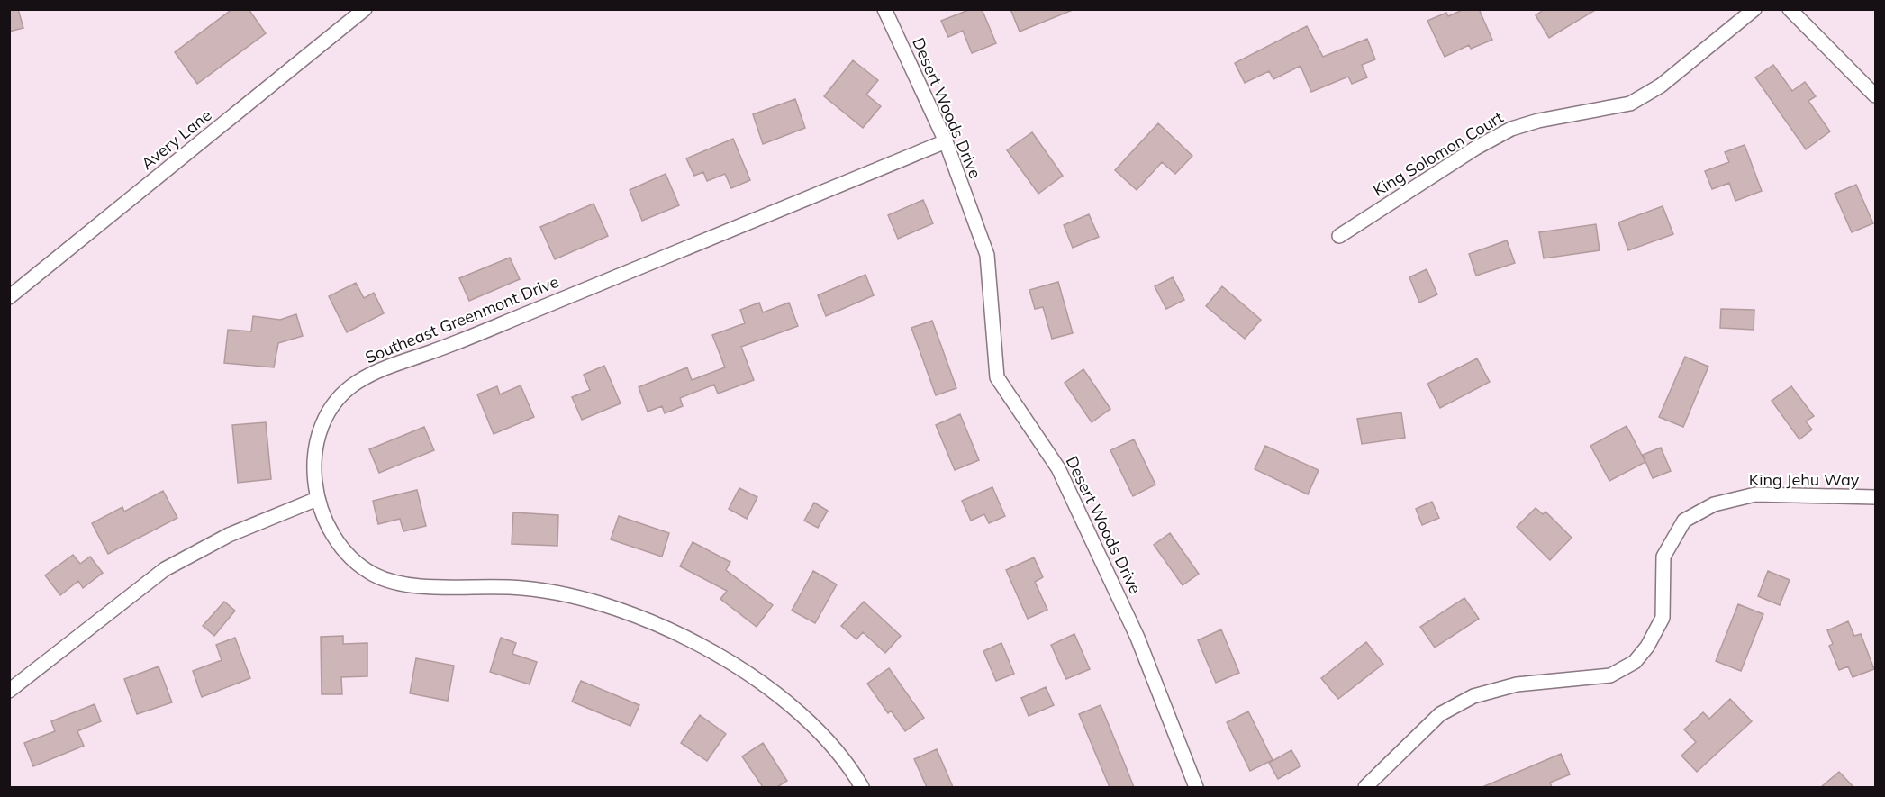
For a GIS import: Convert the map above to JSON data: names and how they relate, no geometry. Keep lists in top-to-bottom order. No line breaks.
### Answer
{"streets":{"street":["Desert Woods Drive","Avery Lane","King Solomon Court","Southeast Greenmont Drive","King Jehu Way"]},"crossings":[["Desert Woods Drive","Southeast Greenmont Drive"]]}
